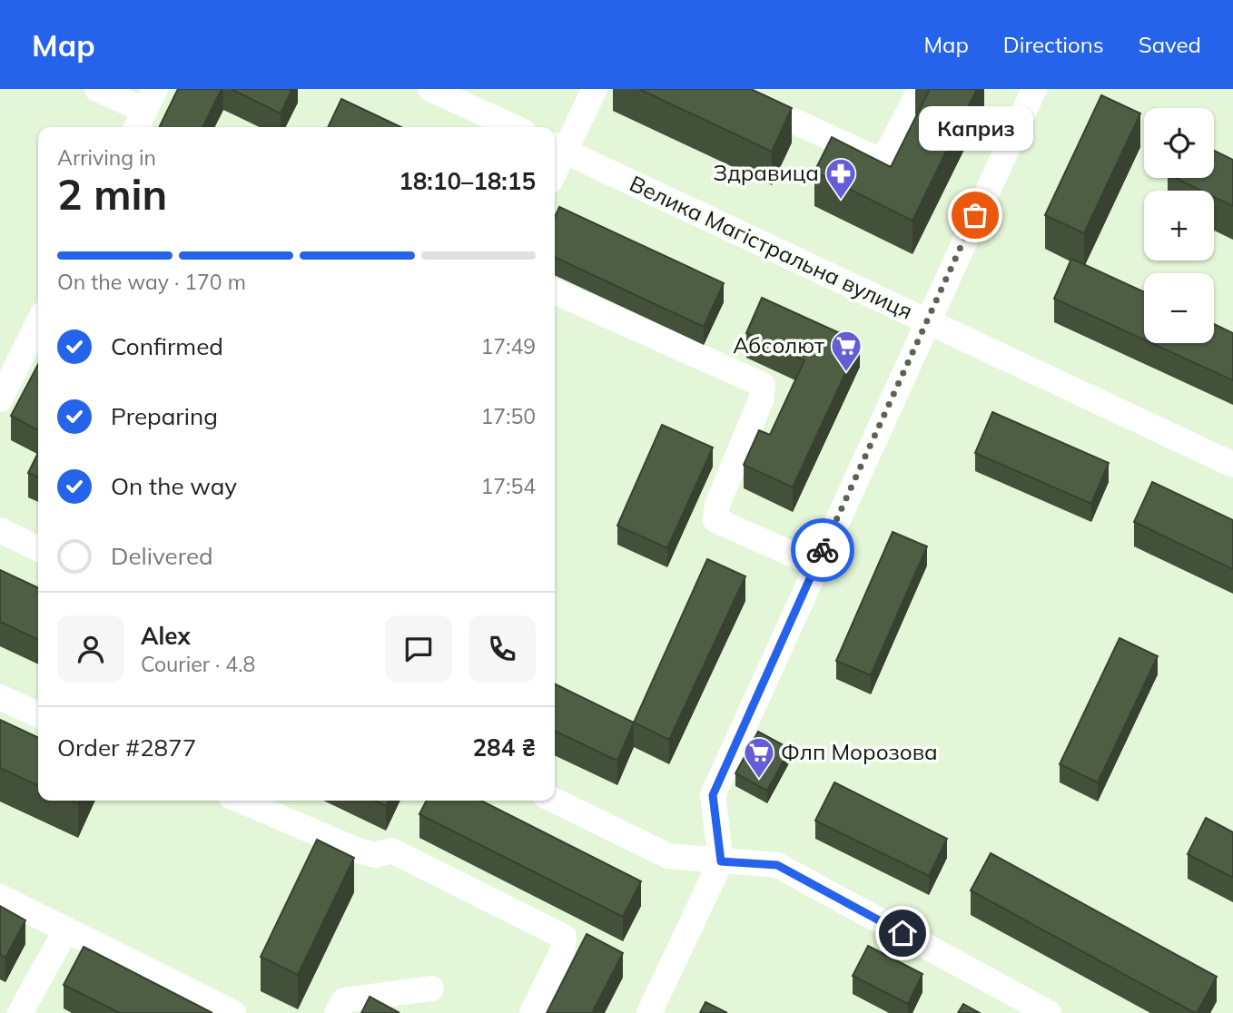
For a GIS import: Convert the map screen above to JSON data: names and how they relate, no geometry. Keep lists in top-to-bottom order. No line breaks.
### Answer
{"streets":{"street":["Велика Магістральна вулиця"]},"places":{"pharmacy":["Здравица"],"other":["Каприз"],"supermarket":["Абсолют","Флп Морозова"]},"page":{"header":"Map","nav":["Map","Directions","Saved"],"bubble":"Каприз","map_buttons":["+","−"],"heading":["2 min","Arriving in","18:10–18:15"],"panel":["Alex","Courier · 4.8","Order #2877","284 ₴"],"bar":"On the way · 170 m","list":[["Confirmed","17:49"],["Preparing","17:50"],["On the way","17:54"],"Delivered"]}}
